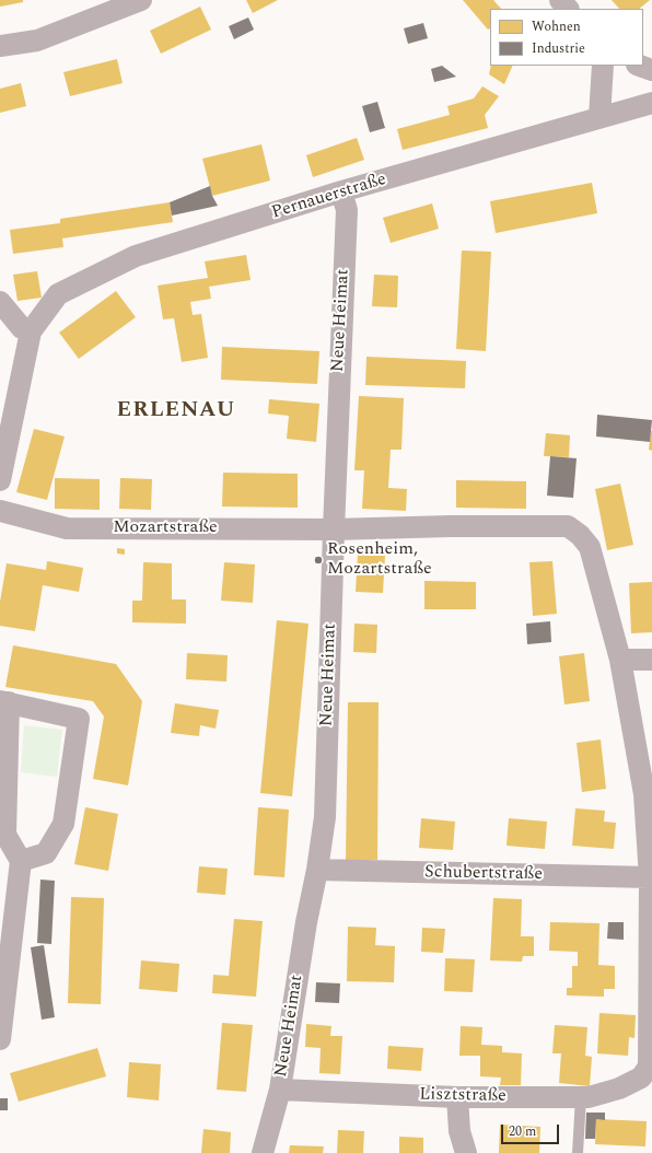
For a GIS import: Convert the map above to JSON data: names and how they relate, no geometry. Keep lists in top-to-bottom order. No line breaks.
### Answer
{"streets":{"street":["Pernauerstraße","Neue Heimat","Mozartstraße","Schubertstraße","Lisztstraße"]},"crossings":[["Pernauerstraße","Neue Heimat"],["Neue Heimat","Mozartstraße"],["Neue Heimat","Schubertstraße"],["Neue Heimat","Lisztstraße"],["Mozartstraße","Schubertstraße"],["Mozartstraße","Lisztstraße"]],"districts":["ERLENAU"],"places":["Rosenheim, Mozartstraße"],"legend":["Wohnen","Industrie"],"scale_bar":"20 m"}
